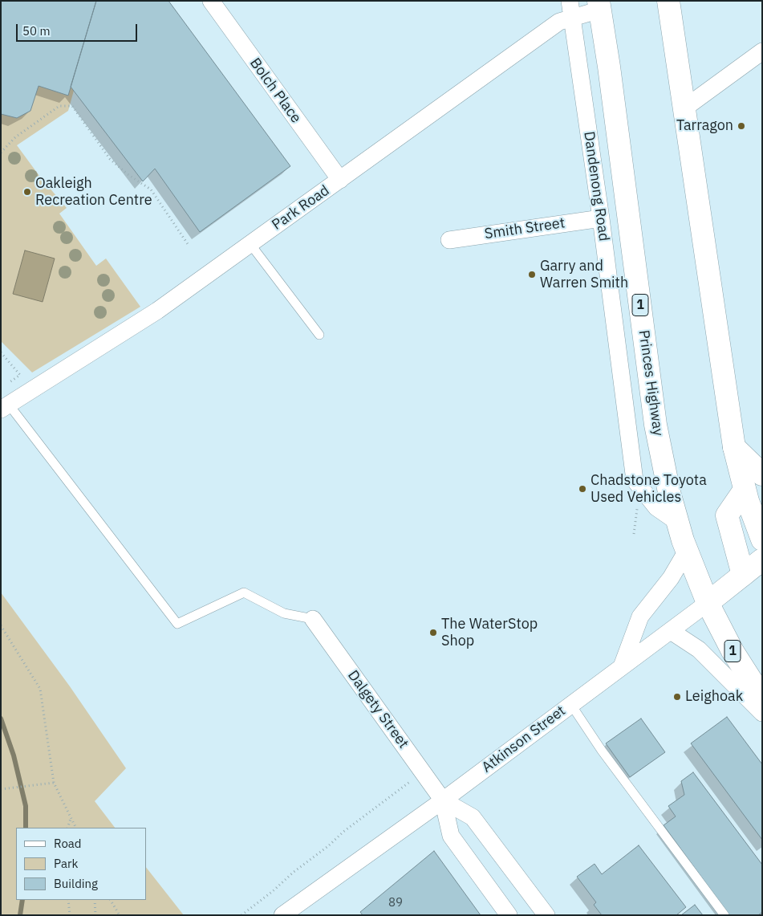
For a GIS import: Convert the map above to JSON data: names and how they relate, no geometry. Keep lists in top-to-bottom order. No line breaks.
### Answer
{"streets":{"main road":["1","Princes Highway","Atkinson Street"],"street":["Bolch Place","Dandenong Road","Park Road","Smith Street","Dalgety Street"]},"crossings":[["Bolch Place","Park Road"],["Dandenong Road","Park Road"],["Dandenong Road","Smith Street"],["Dandenong Road","Princes Highway"],["Park Road","Princes Highway"],["Princes Highway","Atkinson Street"],["Dalgety Street","Atkinson Street"]],"places":["Tarragon","Oakleigh Recreation Centre","Garry and Warren Smith","Chadstone Toyota Used Vehicles","The WaterStop Shop","Leighoak"],"house_numbers":["89"],"legend":["Road","Park","Building"],"scale_bar":"50 m"}
